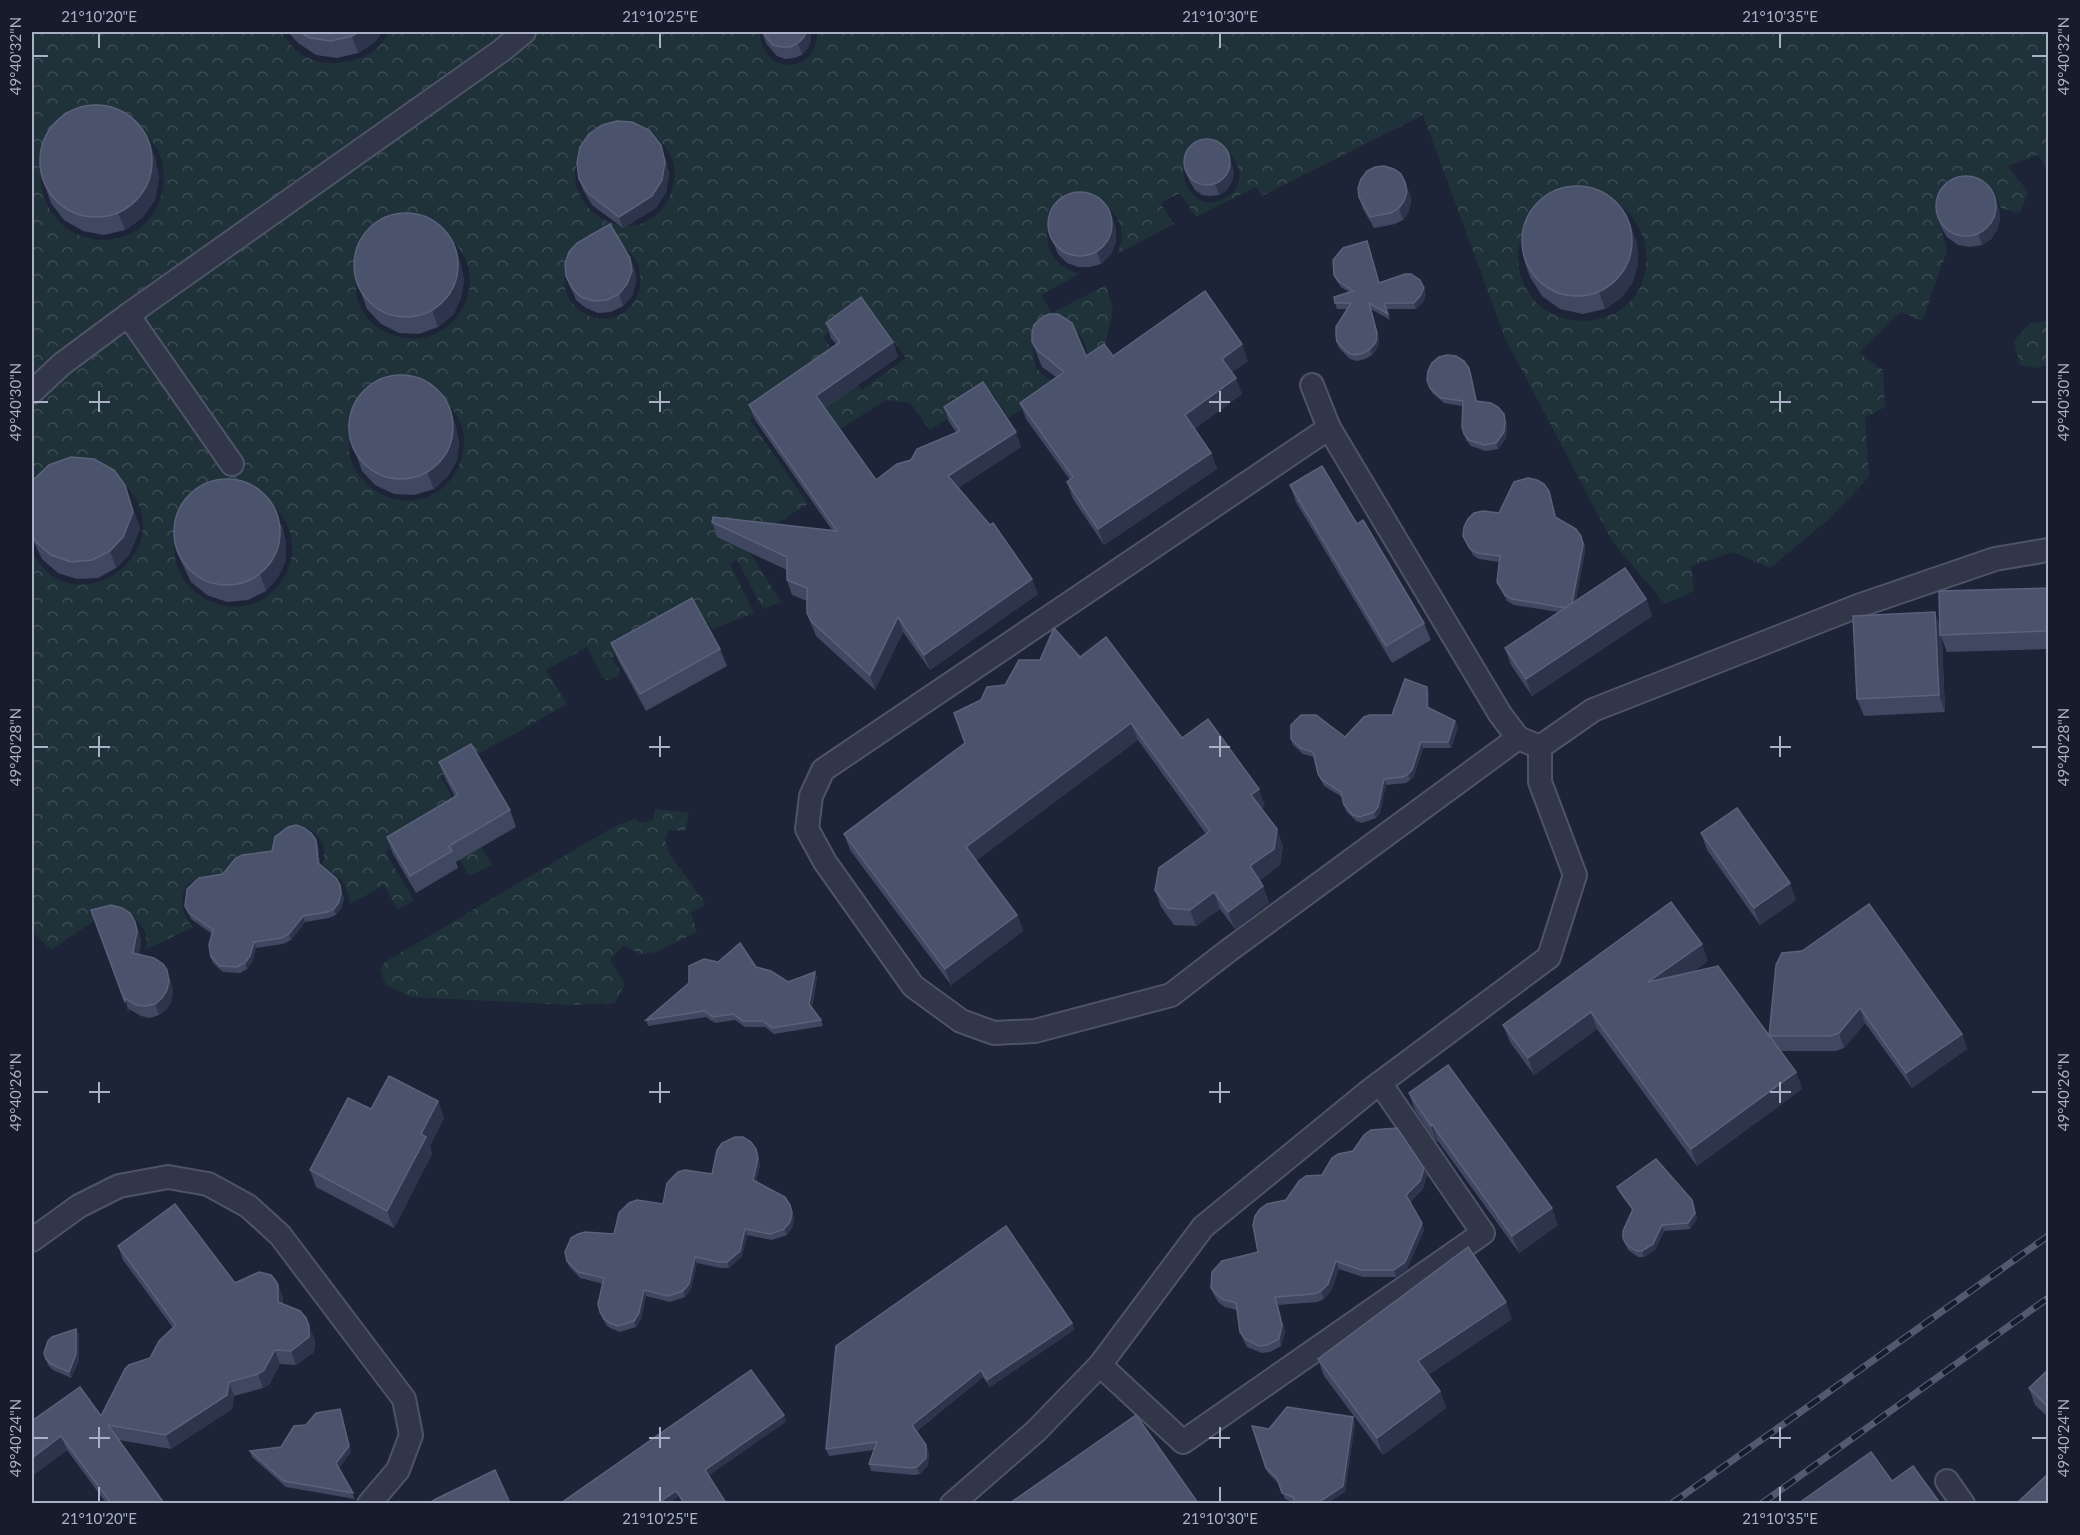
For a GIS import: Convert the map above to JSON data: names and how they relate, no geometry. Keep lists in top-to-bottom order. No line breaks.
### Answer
{"coordinates":["21°10'20\"E","21°10'25\"E","21°10'30\"E","21°10'35\"E","49°40'32\"N","49°40'30\"N","49°40'28\"N","49°40'26\"N","49°40'24\"N"]}
